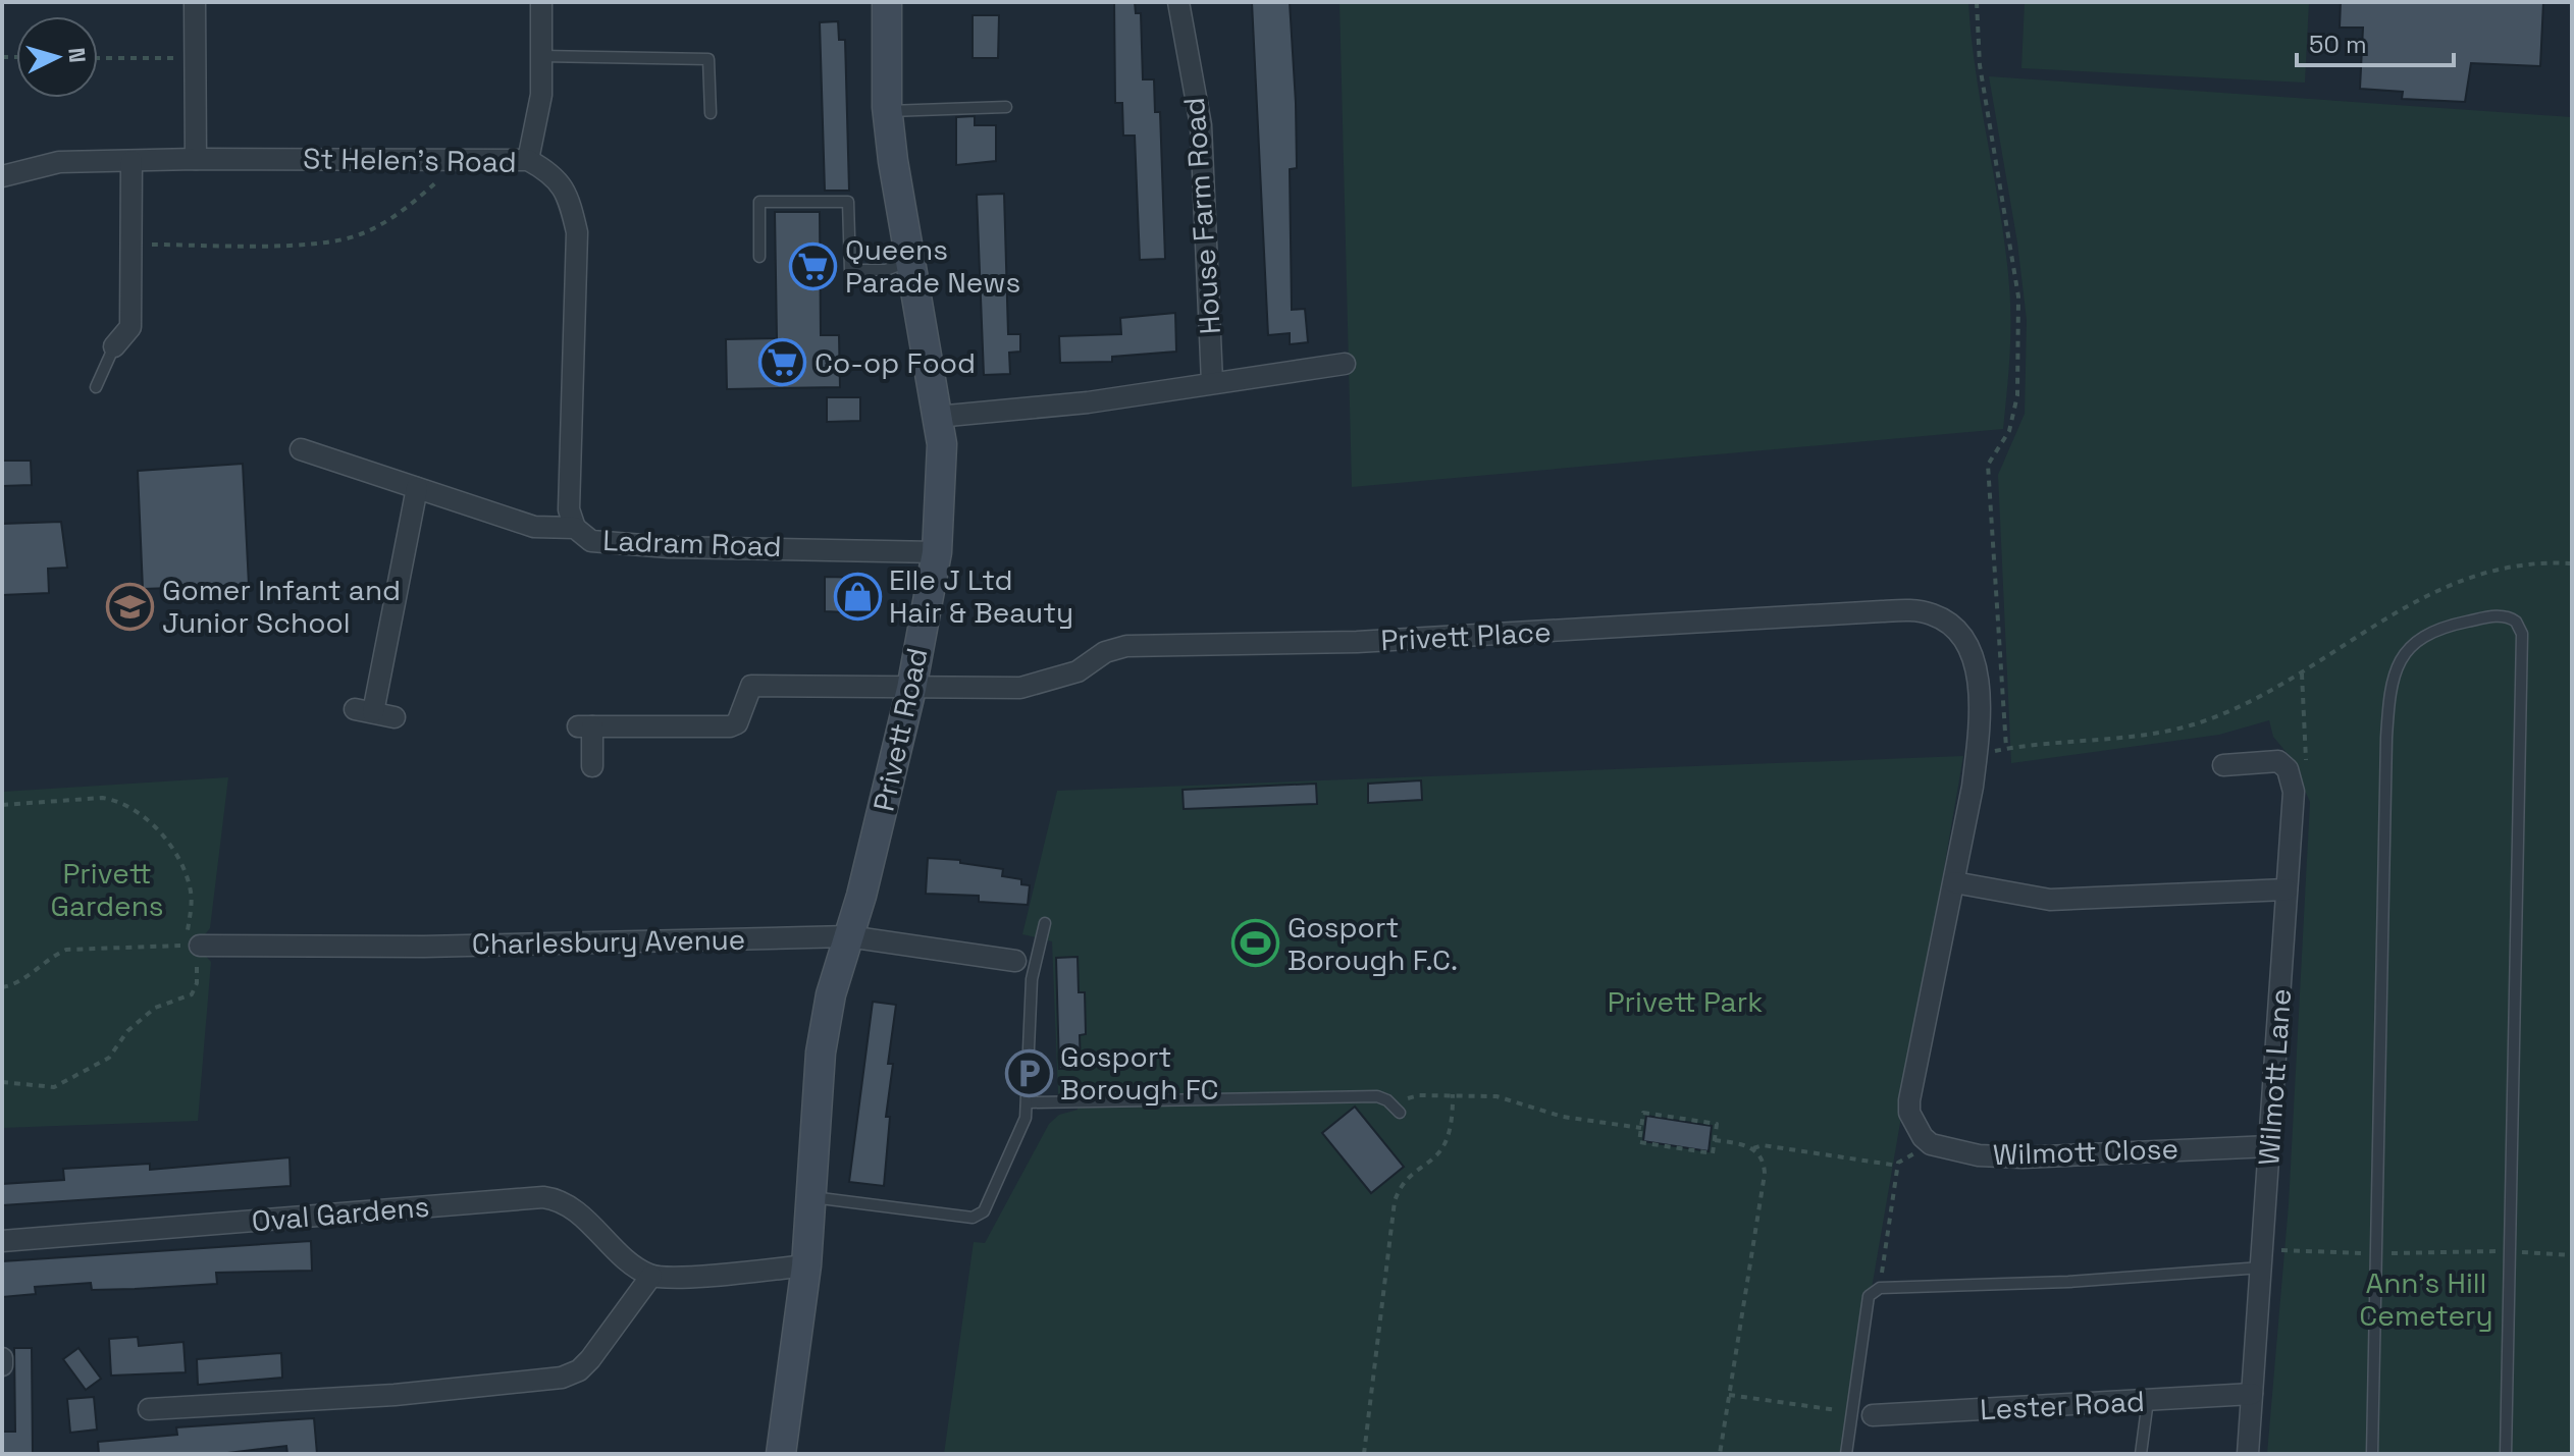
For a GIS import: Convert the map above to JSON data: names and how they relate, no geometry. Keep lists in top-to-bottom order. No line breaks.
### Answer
{"streets":{"main road":["Privett Road"],"street":["St Helen's Road","House Farm Road","Ladram Road","Privett Place","Charlesbury Avenue","Wilmott Lane","Wilmott Close","Oval Gardens","Lester Road"]},"crossings":[["St Helen's Road","Ladram Road"],["Ladram Road","Privett Road"],["Privett Place","Privett Road"],["Privett Road","Charlesbury Avenue"],["Wilmott Lane","Wilmott Close"],["Wilmott Lane","Lester Road"]],"parks":["Privett Gardens","Privett Park","Ann's Hill Cemetery"],"places":{"supermarket":["Queens Parade News","Co-op Food"],"shop":["Elle J Ltd Hair & Beauty"],"school or university":["Gomer Infant and Junior School"],"sports":["Gosport Borough F.C."],"parking":["Gosport Borough FC"]},"scale_bar":"50 m","north":"right"}
